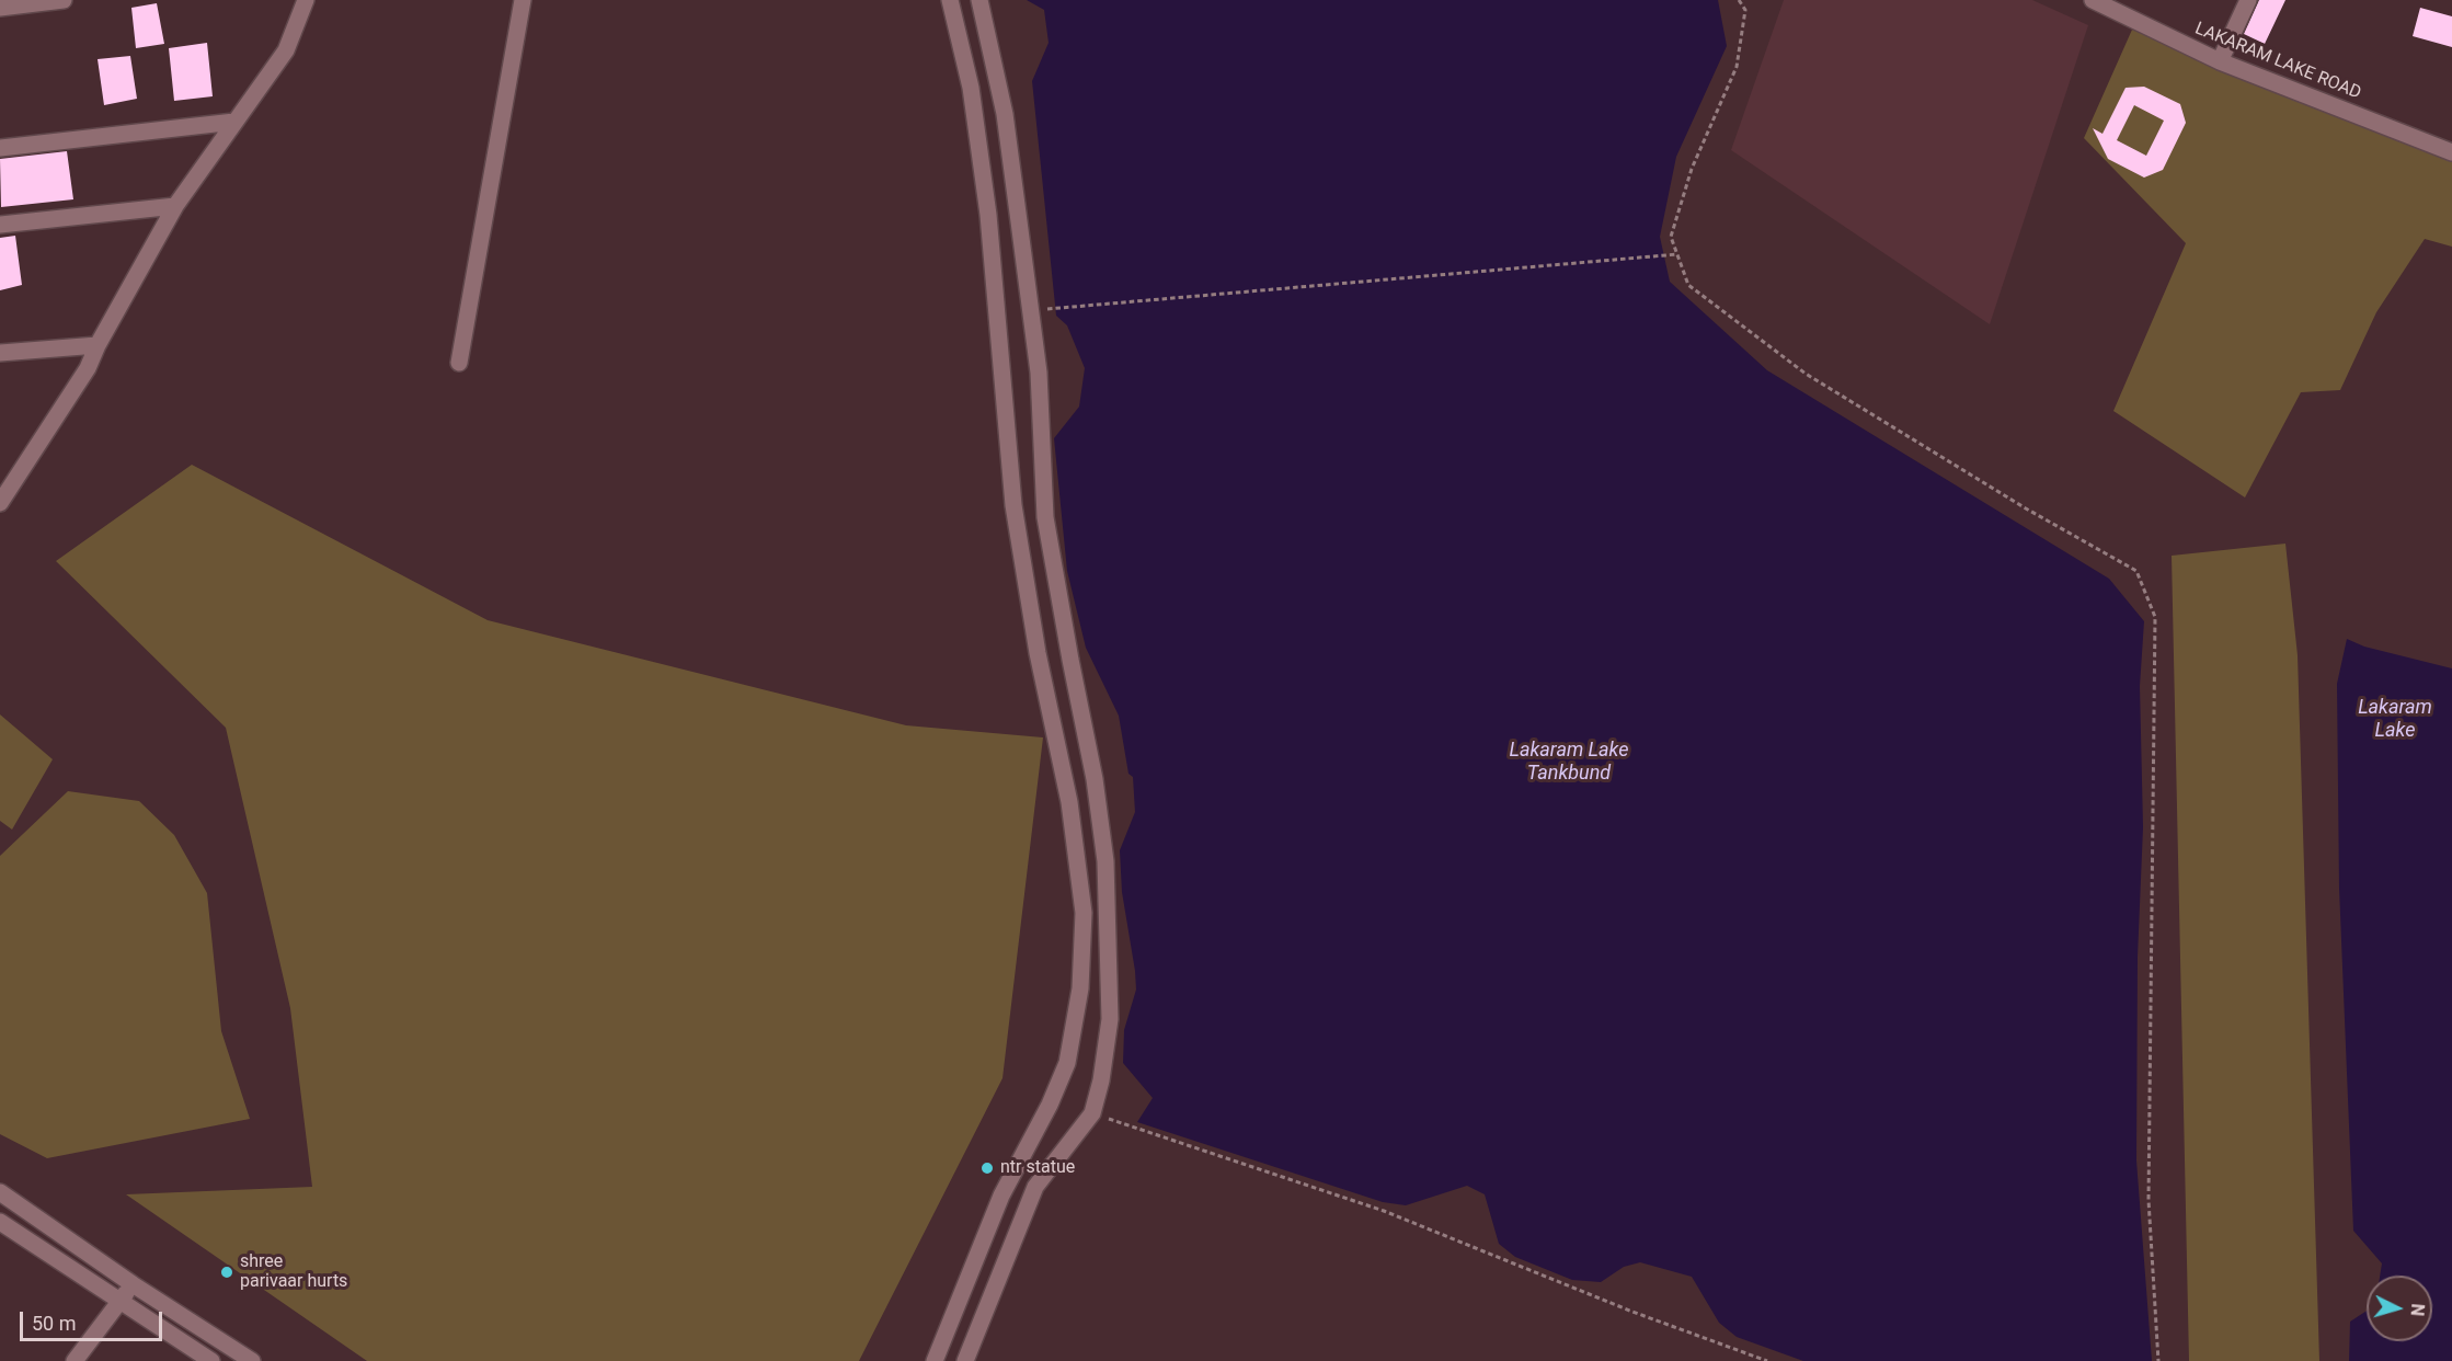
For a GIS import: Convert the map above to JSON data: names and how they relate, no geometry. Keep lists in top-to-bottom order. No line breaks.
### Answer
{"streets":{"street":["LAKARAM LAKE ROAD"]},"water":["Lakaram Lake","Lakaram Lake Tankbund"],"places":["ntr statue","shree parivaar hurts"],"scale_bar":"50 m","north":"right"}
